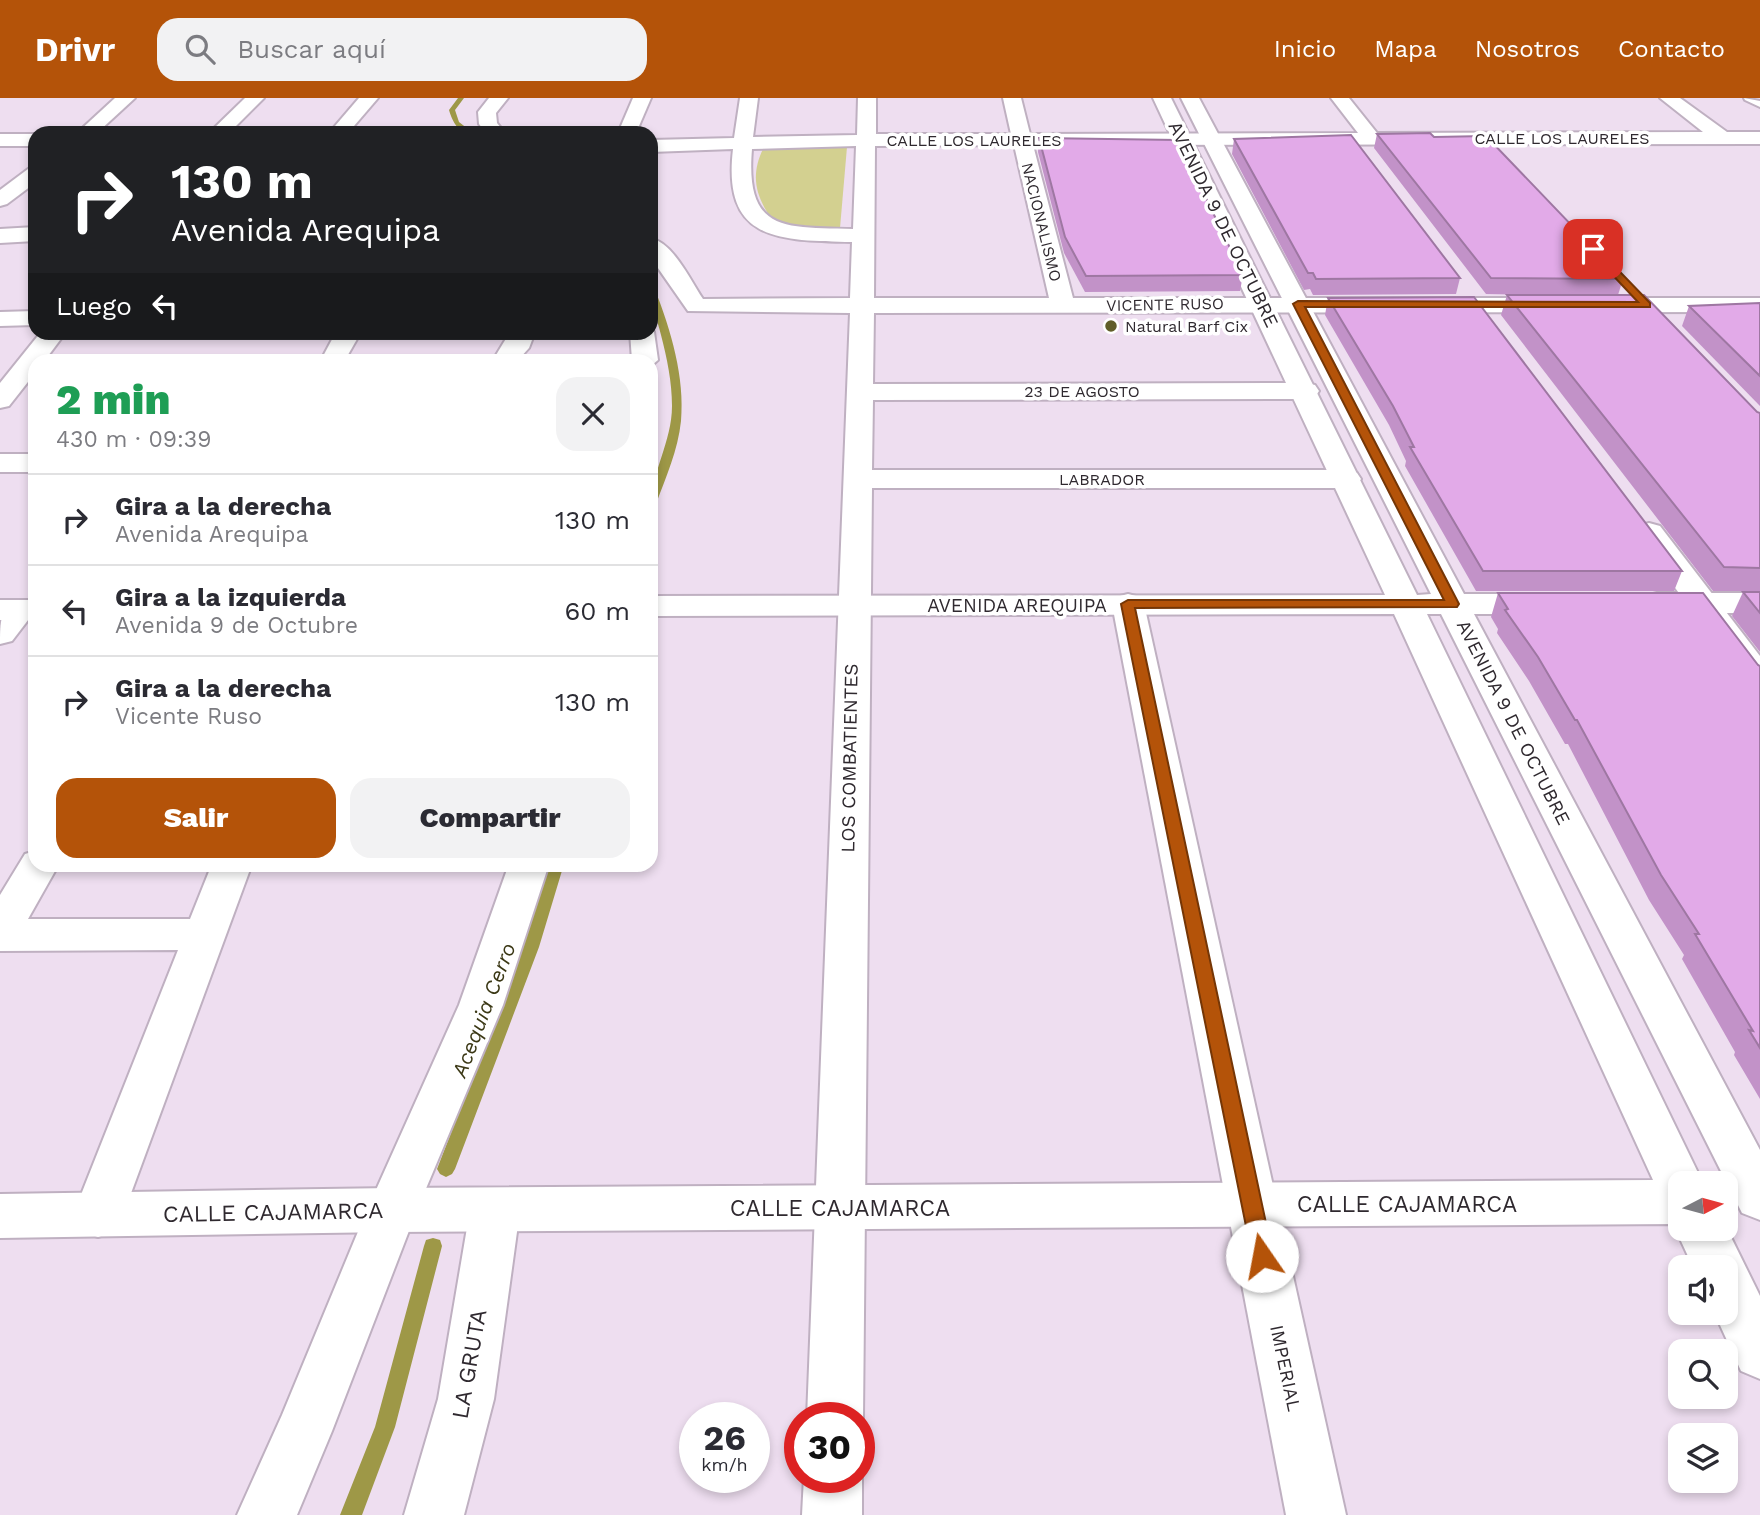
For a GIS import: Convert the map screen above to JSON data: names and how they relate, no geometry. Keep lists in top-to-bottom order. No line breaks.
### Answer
{"streets":{"street":["CALLE LOS LAURELES","NACIONALISMO","AVENIDA 9 DE OCTUBRE","VICENTE RUSO","23 DE AGOSTO","LABRADOR","AVENIDA AREQUIPA","LOS COMBATIENTES","CALLE CAJAMARCA","LA GRUTA","IMPERIAL"]},"crossings":[["CALLE LOS LAURELES","NACIONALISMO"],["CALLE LOS LAURELES","AVENIDA 9 DE OCTUBRE"],["CALLE LOS LAURELES","LOS COMBATIENTES"],["NACIONALISMO","VICENTE RUSO"],["AVENIDA 9 DE OCTUBRE","VICENTE RUSO"],["AVENIDA 9 DE OCTUBRE","23 DE AGOSTO"],["AVENIDA 9 DE OCTUBRE","LABRADOR"],["AVENIDA 9 DE OCTUBRE","AVENIDA AREQUIPA"],["VICENTE RUSO","LOS COMBATIENTES"],["23 DE AGOSTO","LOS COMBATIENTES"],["LABRADOR","LOS COMBATIENTES"],["AVENIDA AREQUIPA","LOS COMBATIENTES"],["AVENIDA AREQUIPA","IMPERIAL"],["LOS COMBATIENTES","CALLE CAJAMARCA"],["CALLE CAJAMARCA","LA GRUTA"],["CALLE CAJAMARCA","IMPERIAL"]],"water":["Acequia Cerro"],"places":["Natural Barf Cix"],"north":"right","page":{"header":"Drivr","search":"Buscar aquí","nav":["Inicio","Mapa","Nosotros","Contacto"],"turn":["130 m","Avenida Arequipa"],"then":"Luego","heading":["2 min","430 m · 09:39"],"list":[{"name":"Gira a la derecha","note":"Avenida Arequipa","value":"130 m"},{"name":"Gira a la izquierda","note":"Avenida 9 de Octubre","value":"60 m"},{"name":"Gira a la derecha","note":"Vicente Ruso","value":"130 m"}],"buttons":["Salir","Compartir"],"speed":"26 km/h","limit":"30"}}
